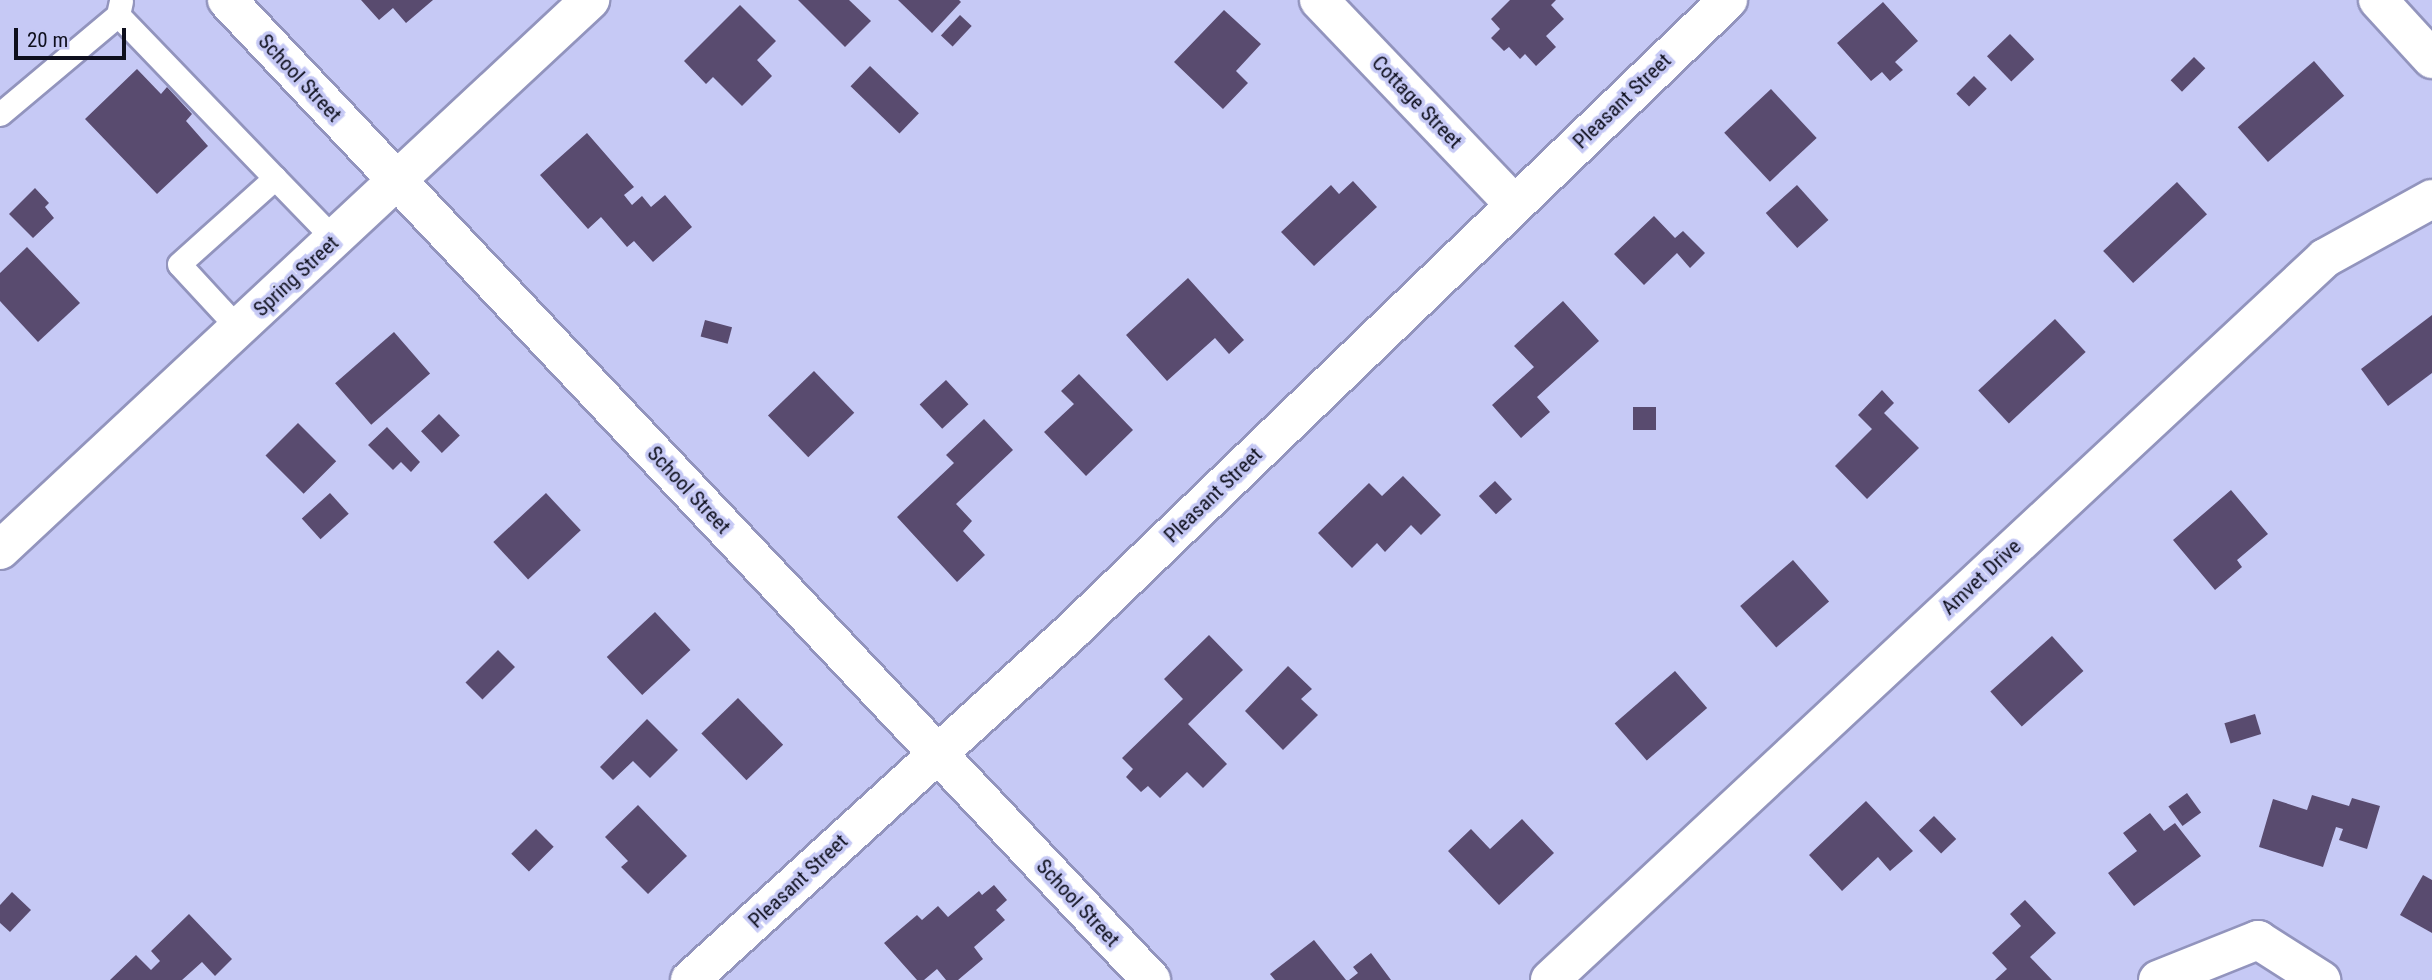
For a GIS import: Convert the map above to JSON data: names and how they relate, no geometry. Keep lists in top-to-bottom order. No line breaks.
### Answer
{"streets":{"street":["School Street","Pleasant Street","Cottage Street","Spring Street","Amvet Drive"]},"crossings":[["School Street","Pleasant Street"],["School Street","Spring Street"],["Pleasant Street","Cottage Street"]],"scale_bar":"20 m"}
